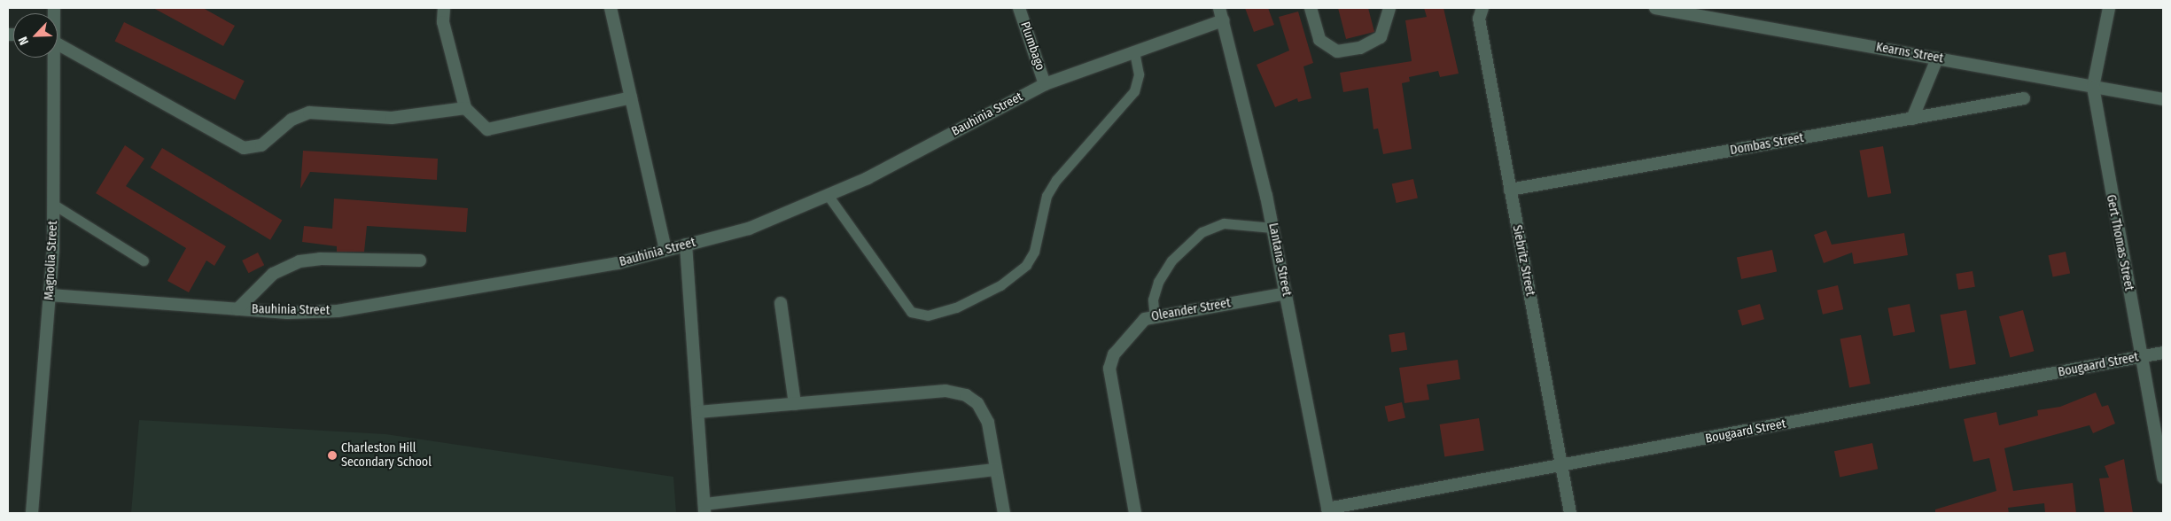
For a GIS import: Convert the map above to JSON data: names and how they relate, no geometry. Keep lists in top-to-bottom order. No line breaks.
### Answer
{"streets":{"street":["Plumbago","Kearns Street","Bauhinia Street","Dombas Street","Gert Thomas Street","Lantana Street","Magnolia Street","Siebritz Street","Oleander Street","Bougaard Street"]},"crossings":[["Plumbago","Bauhinia Street"],["Kearns Street","Gert Thomas Street"],["Bauhinia Street","Lantana Street"],["Bauhinia Street","Magnolia Street"],["Dombas Street","Siebritz Street"],["Gert Thomas Street","Bougaard Street"],["Lantana Street","Oleander Street"],["Lantana Street","Bougaard Street"],["Siebritz Street","Bougaard Street"]],"places":["Charleston Hill Secondary School"],"north":"bottom left"}
